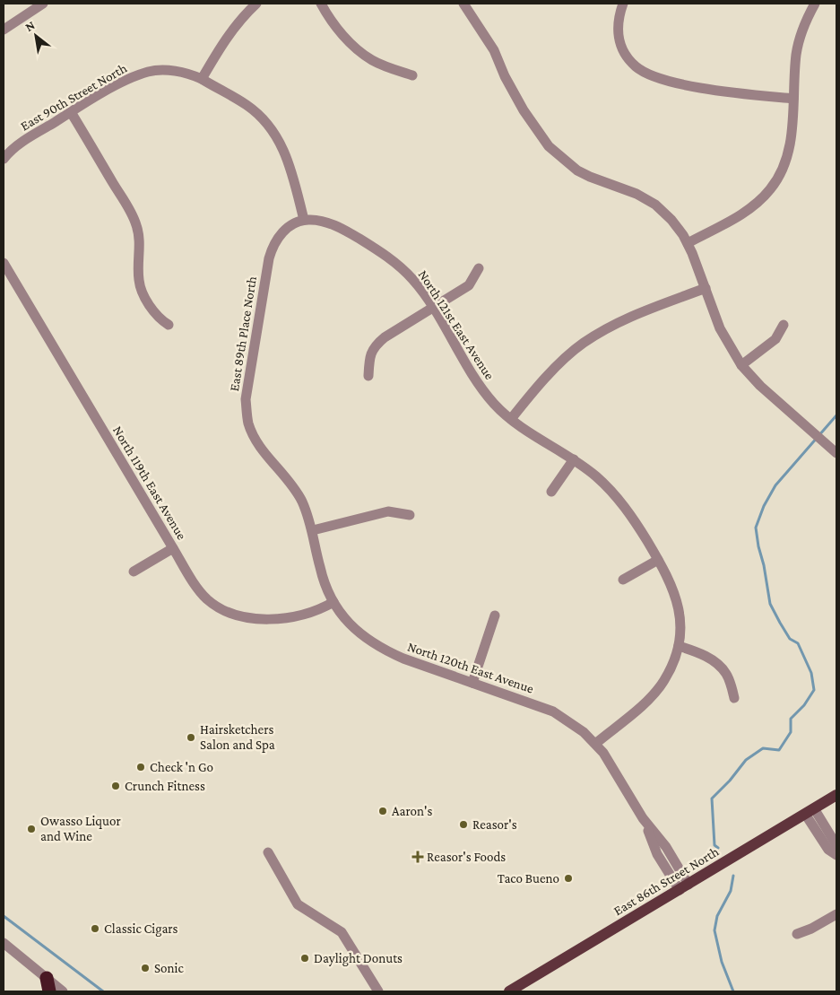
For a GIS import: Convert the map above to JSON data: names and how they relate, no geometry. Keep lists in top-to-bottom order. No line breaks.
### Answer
{"streets":{"main road":["East 86th Street North"],"street":["East 90th Street North","North 121st East Avenue","East 89th Place North","North 119th East Avenue","North 120th East Avenue"]},"crossings":[["North 121st East Avenue","East 89th Place North"],["North 121st East Avenue","North 120th East Avenue"],["East 89th Place North","North 120th East Avenue"],["North 119th East Avenue","North 120th East Avenue"],["North 120th East Avenue","East 86th Street North"]],"places":{"other":["Hairsketchers Salon and Spa","Check 'n Go","Crunch Fitness","Aaron's","Reasor's","Owasso Liquor and Wine","Taco Bueno","Classic Cigars","Daylight Donuts","Sonic"],"health":["Reasor's Foods"]},"north":"top left"}
